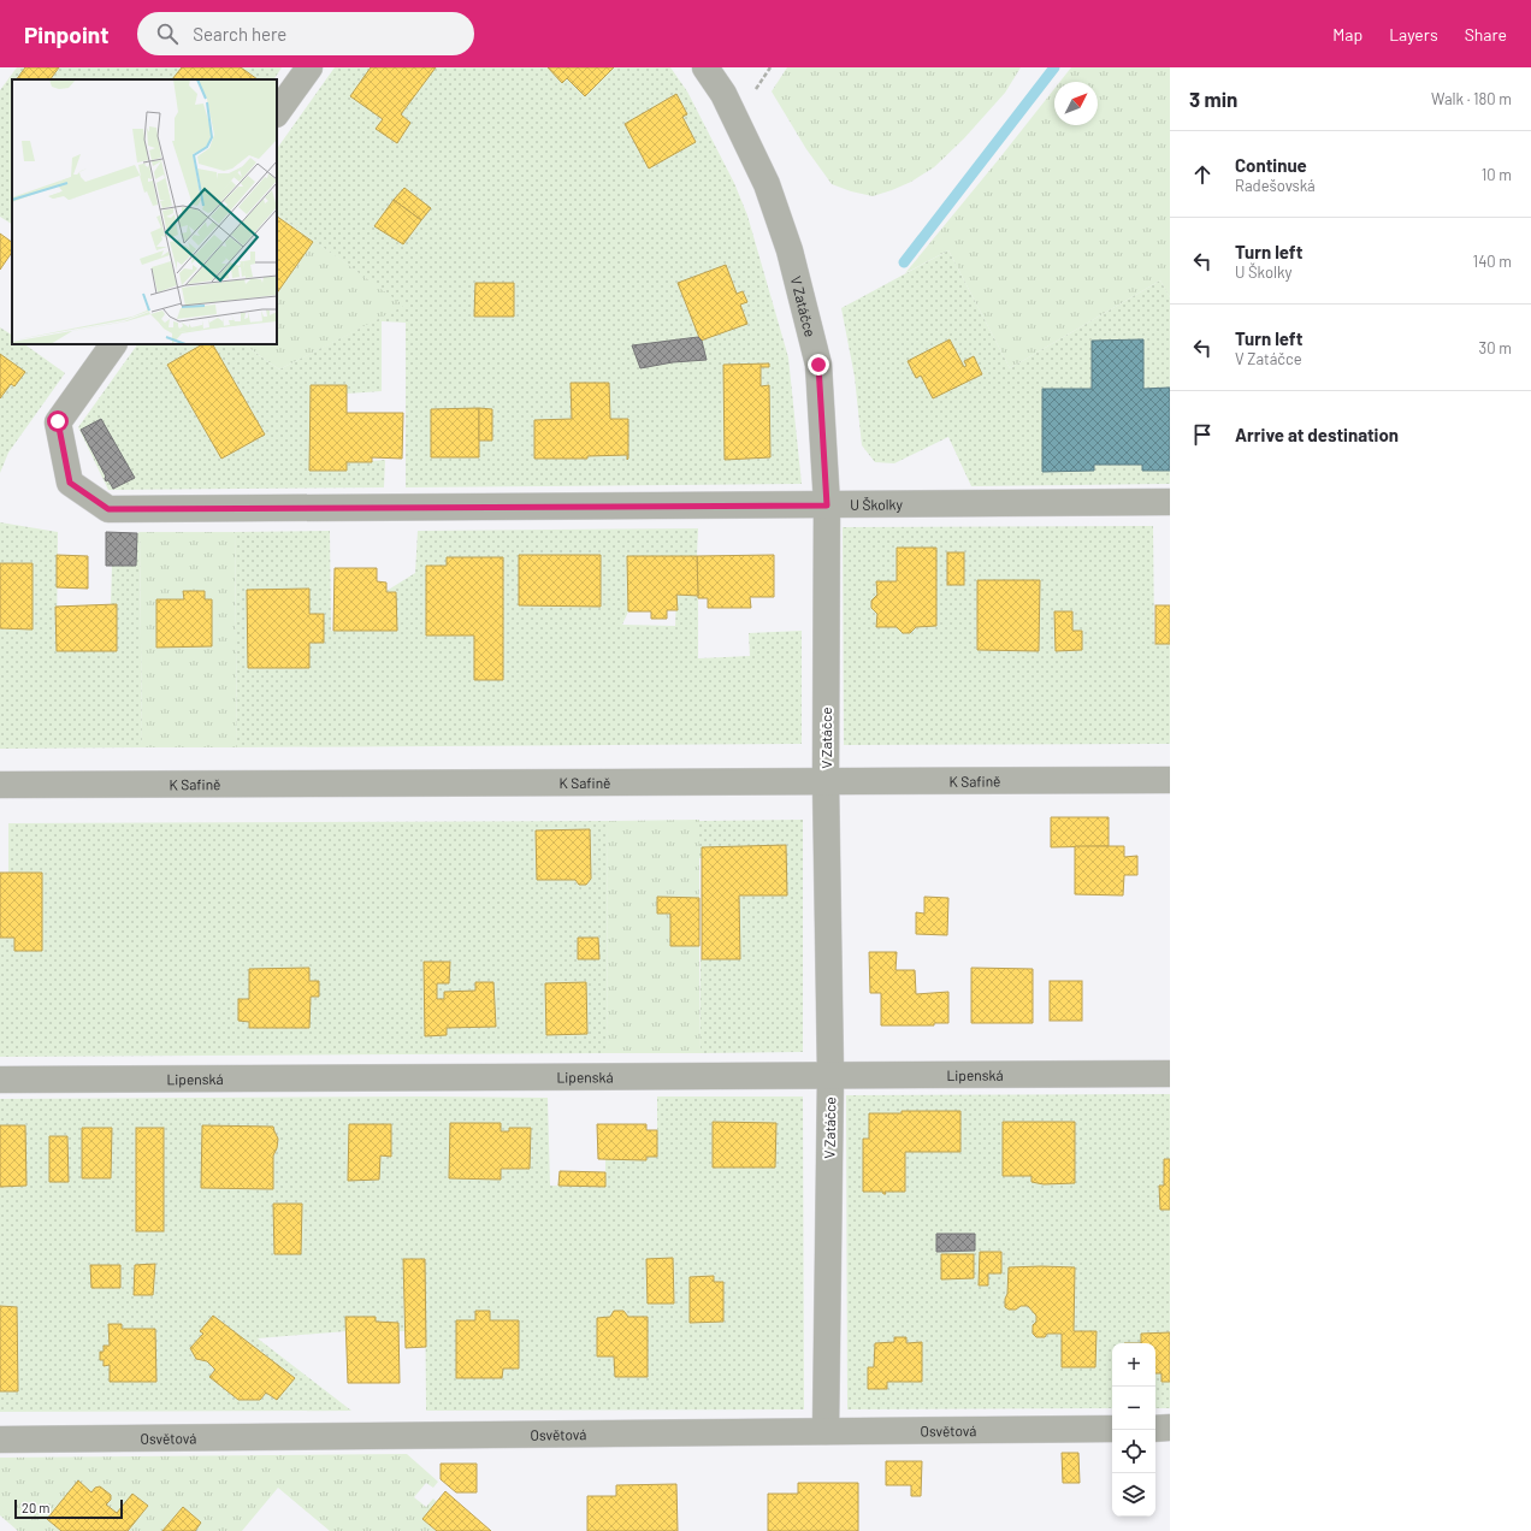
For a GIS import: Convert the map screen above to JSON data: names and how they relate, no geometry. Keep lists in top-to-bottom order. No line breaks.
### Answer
{"streets":{"street":["V Zatáčce","U Školky","K Safině","Lipenská","Osvětová"]},"crossings":[["V Zatáčce","U Školky"],["V Zatáčce","K Safině"],["V Zatáčce","Lipenská"],["V Zatáčce","Osvětová"]],"scale_bar":"20 m","north":"top right","page":{"header":"Pinpoint","search":"Search here","nav":["Map","Layers","Share"],"heading":["3 min","Walk · 180 m"],"list":[["Continue","Radešovská","10 m"],["Turn left","U Školky","140 m"],["Turn left","V Zatáčce","30 m"],"Arrive at destination"],"map_buttons":["+","−"],"scale":"20 m"}}
